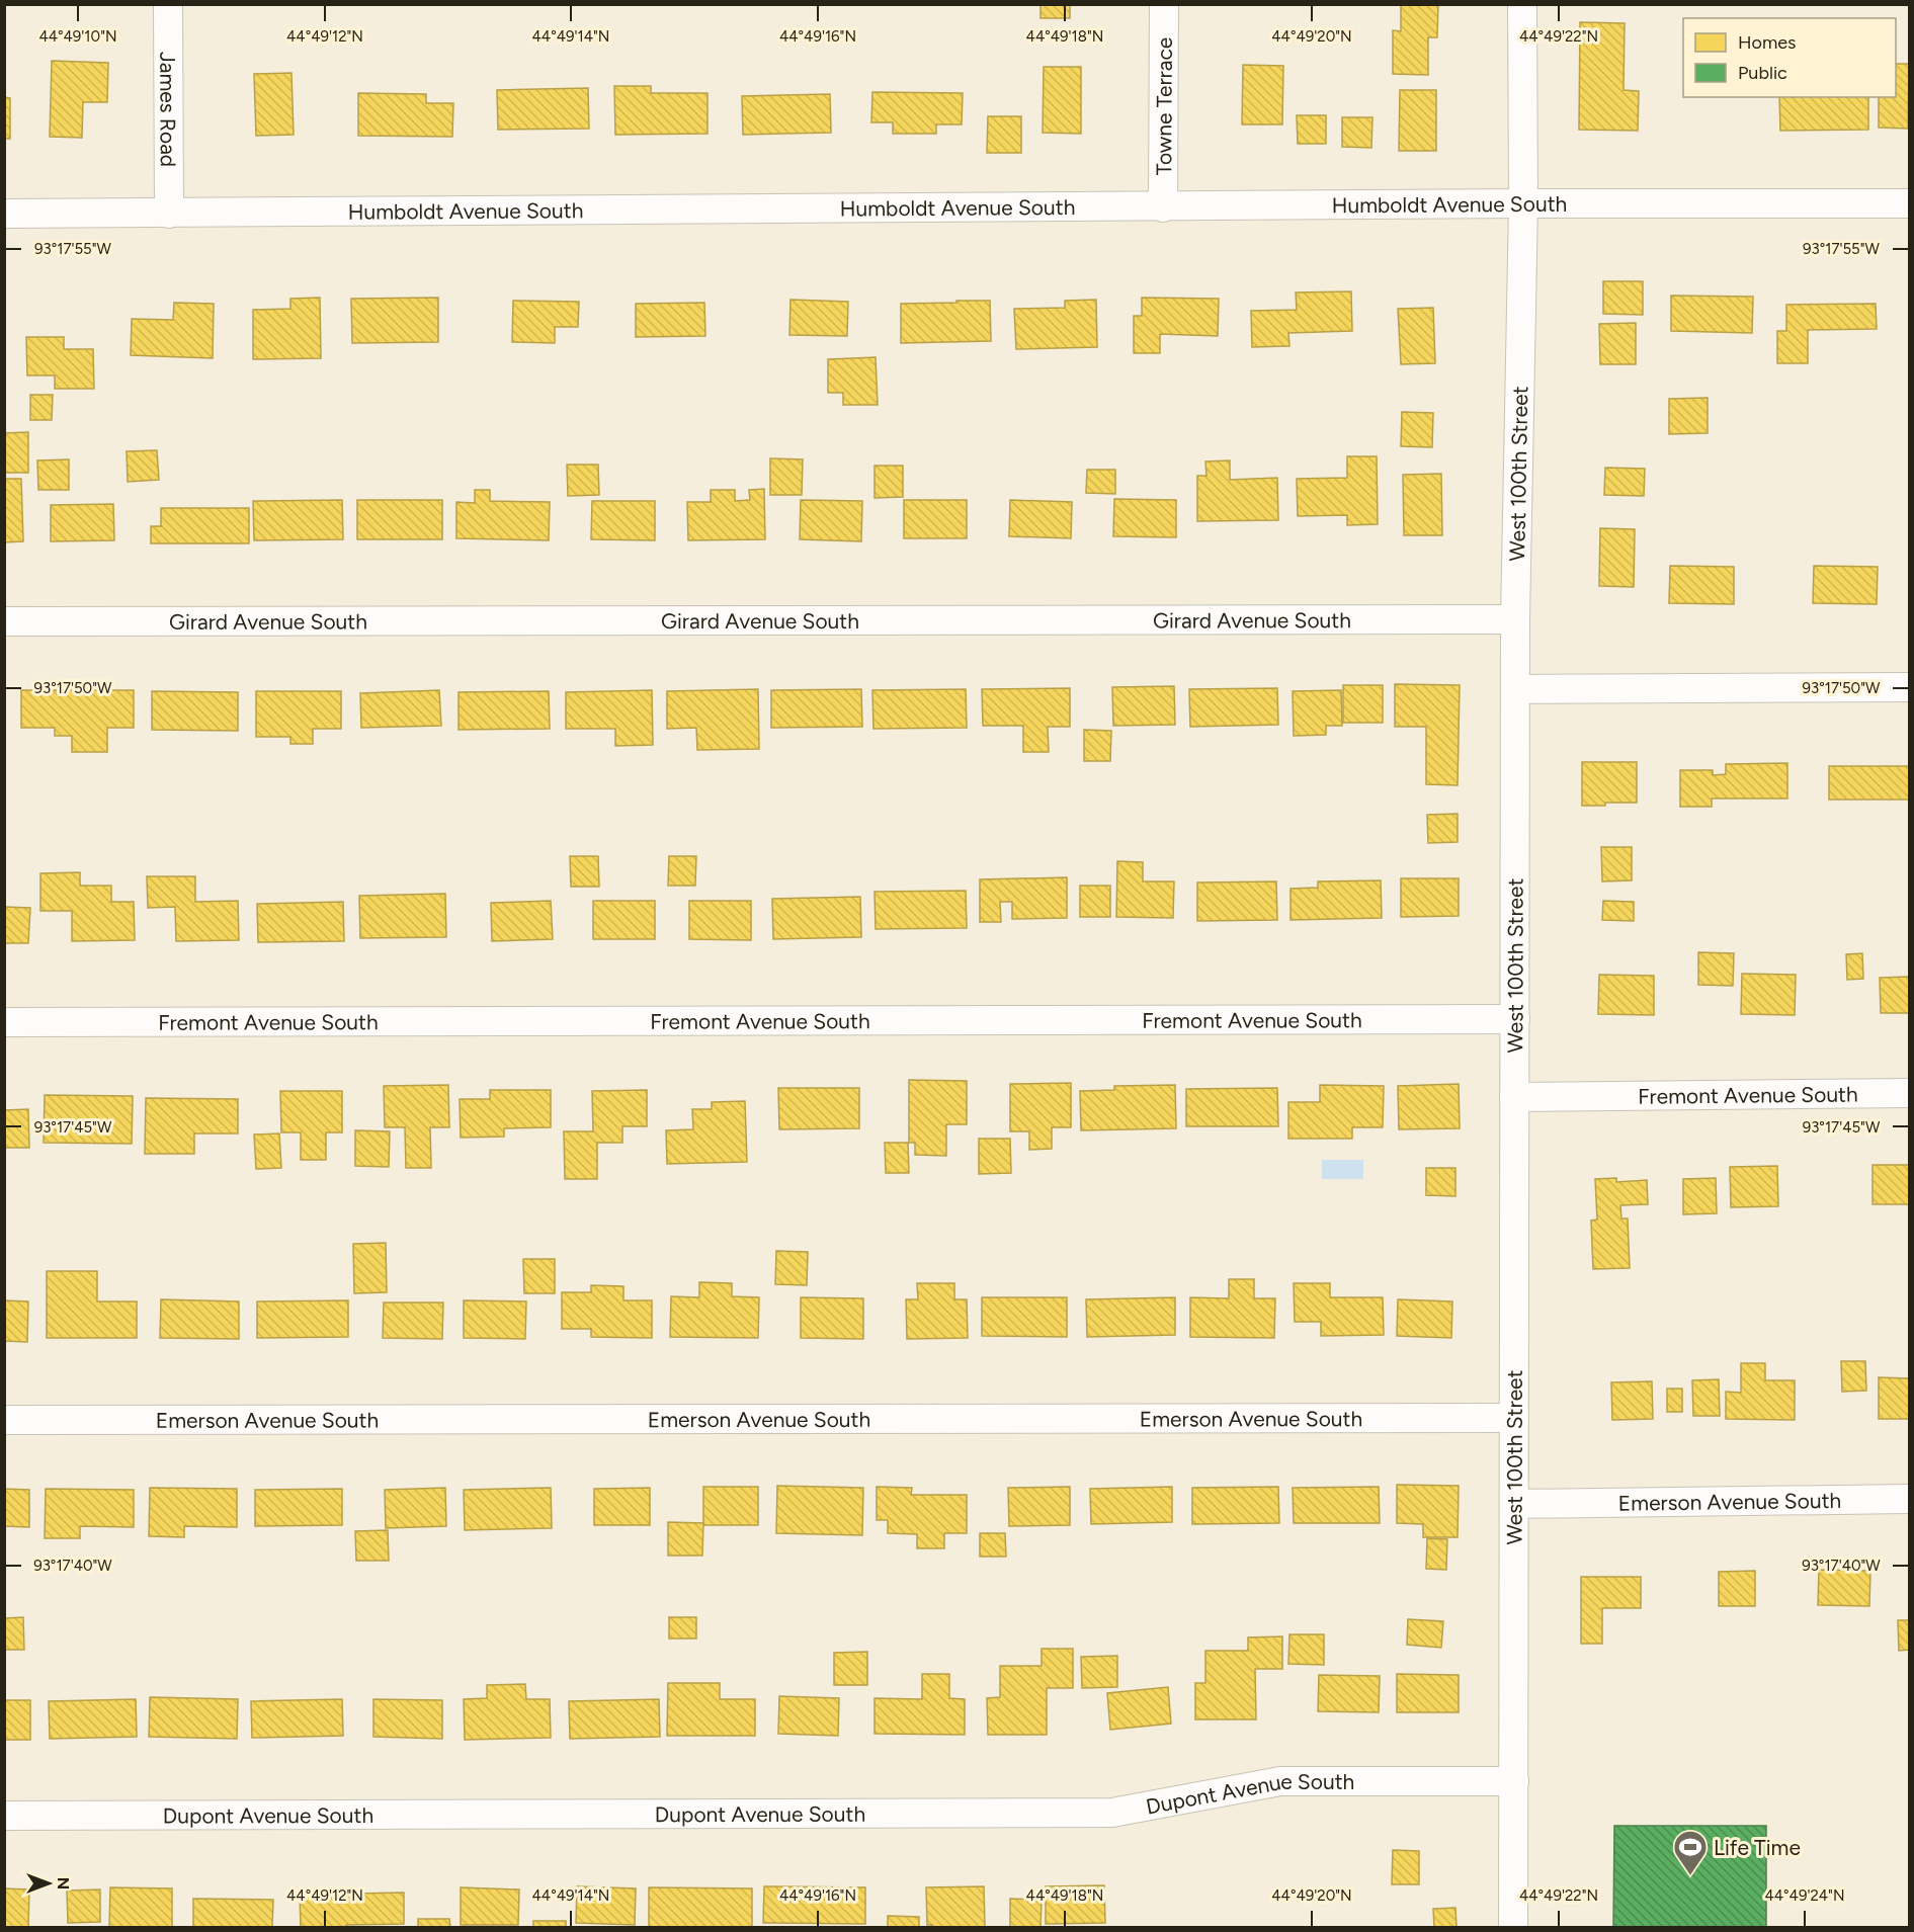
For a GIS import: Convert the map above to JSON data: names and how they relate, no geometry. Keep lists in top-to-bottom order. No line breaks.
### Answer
{"streets":{"street":["Towne Terrace","James Road","Humboldt Avenue South","West 100th Street","Girard Avenue South","Fremont Avenue South","Emerson Avenue South","Dupont Avenue South"]},"crossings":[["Towne Terrace","Humboldt Avenue South"],["James Road","Humboldt Avenue South"],["Humboldt Avenue South","West 100th Street"],["West 100th Street","Girard Avenue South"],["West 100th Street","Fremont Avenue South"],["West 100th Street","Emerson Avenue South"],["West 100th Street","Dupont Avenue South"]],"places":{"sports":["Life Time"]},"legend":["Homes","Public"],"north":"right","coordinates":["44°49'10\"N","44°49'12\"N","44°49'14\"N","44°49'16\"N","44°49'18\"N","44°49'20\"N","44°49'22\"N","93°17'55\"W","93°17'50\"W","93°17'45\"W","93°17'40\"W","44°49'24\"N"]}
